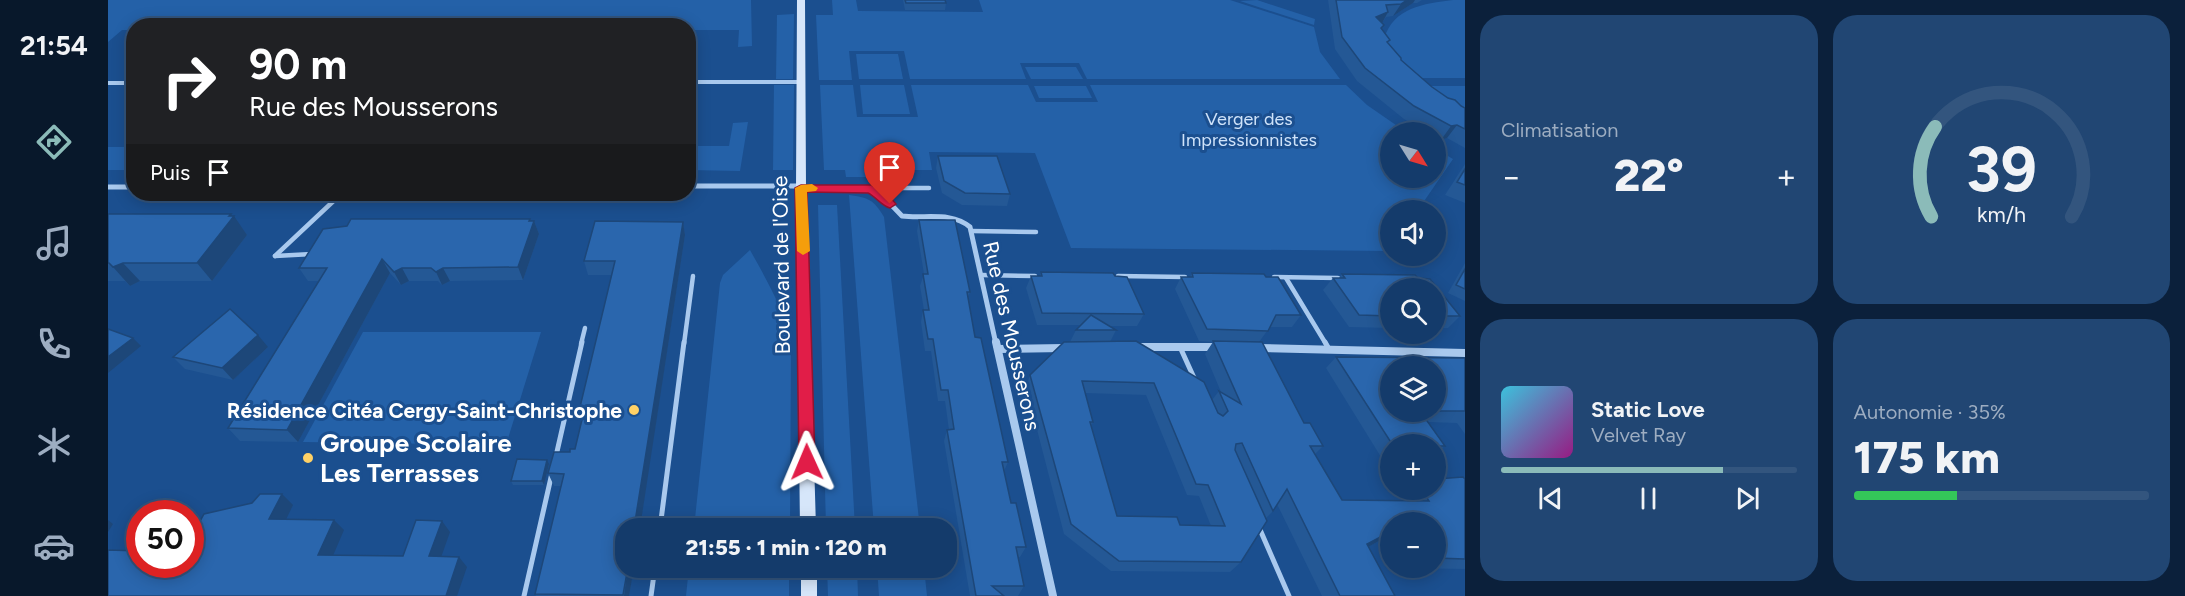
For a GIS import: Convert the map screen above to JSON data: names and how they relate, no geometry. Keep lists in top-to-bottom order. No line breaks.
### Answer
{"streets":{"main road":["Boulevard de l'Oise"],"street":["Rue des Mousserons"]},"parks":["Verger des Impressionnistes"],"places":["Résidence Citéa Cergy-Saint-Christophe","Groupe Scolaire Les Terrasses"],"north":"bottom right","page":{"tabs":"21:54","tile":["Climatisation",["Autonomie · 35%","175 km"]],"turn":["90 m","Rue des Mousserons"],"map_buttons":["+","−"],"then":"Puis","heat":["−","22°","+"],"song":["Static Love","Velvet Ray"],"limit":"50","trip":"21:55 · 1 min · 120 m","gauge":["39","km/h"]}}
